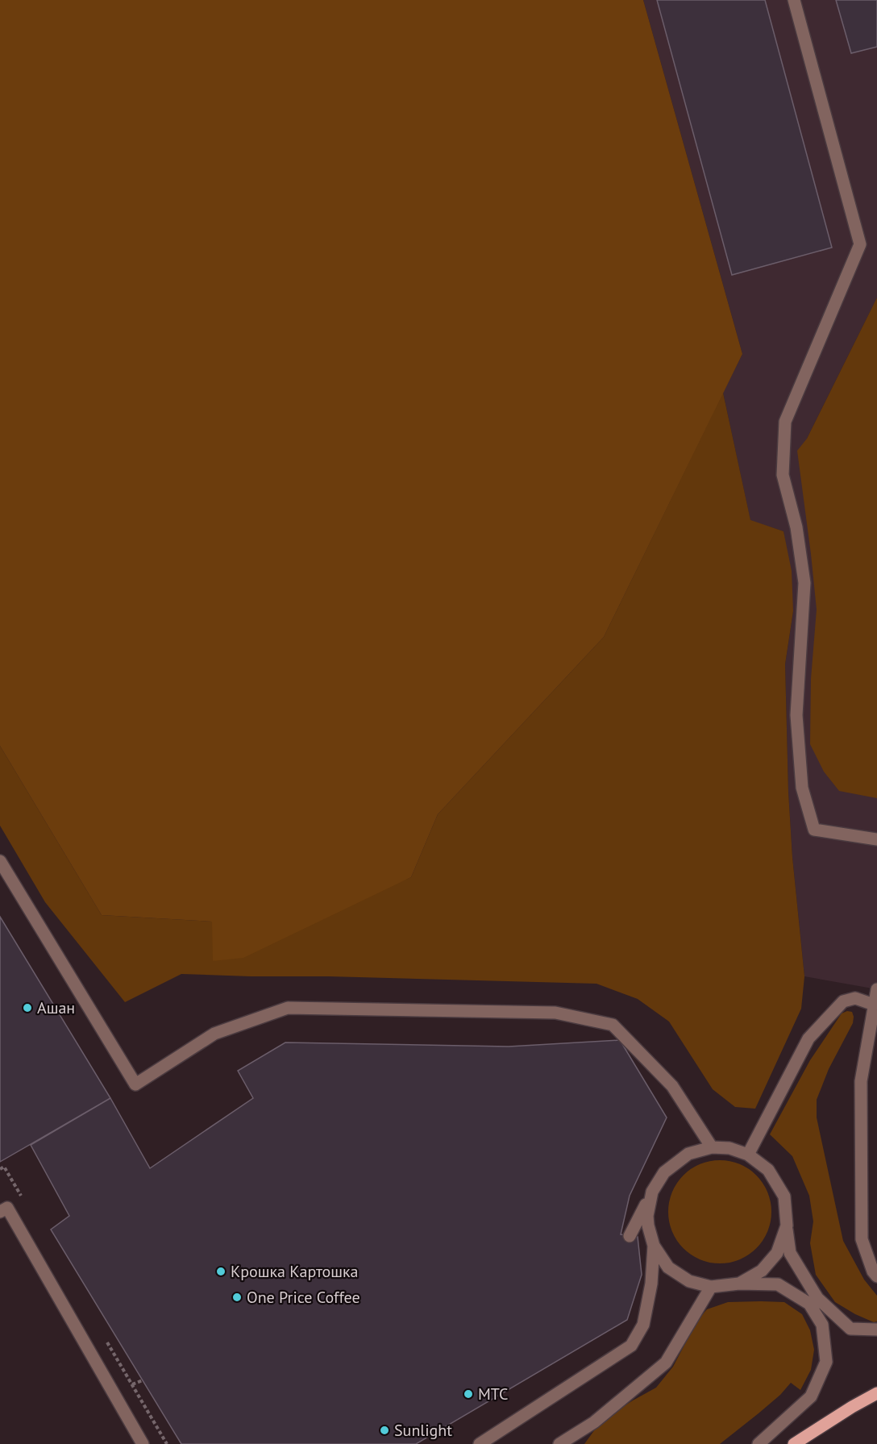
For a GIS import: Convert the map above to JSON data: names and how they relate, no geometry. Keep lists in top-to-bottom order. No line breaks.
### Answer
{"places":["Ашан","Крошка Картошка","One Price Coffee","МТС","Sunlight"]}
